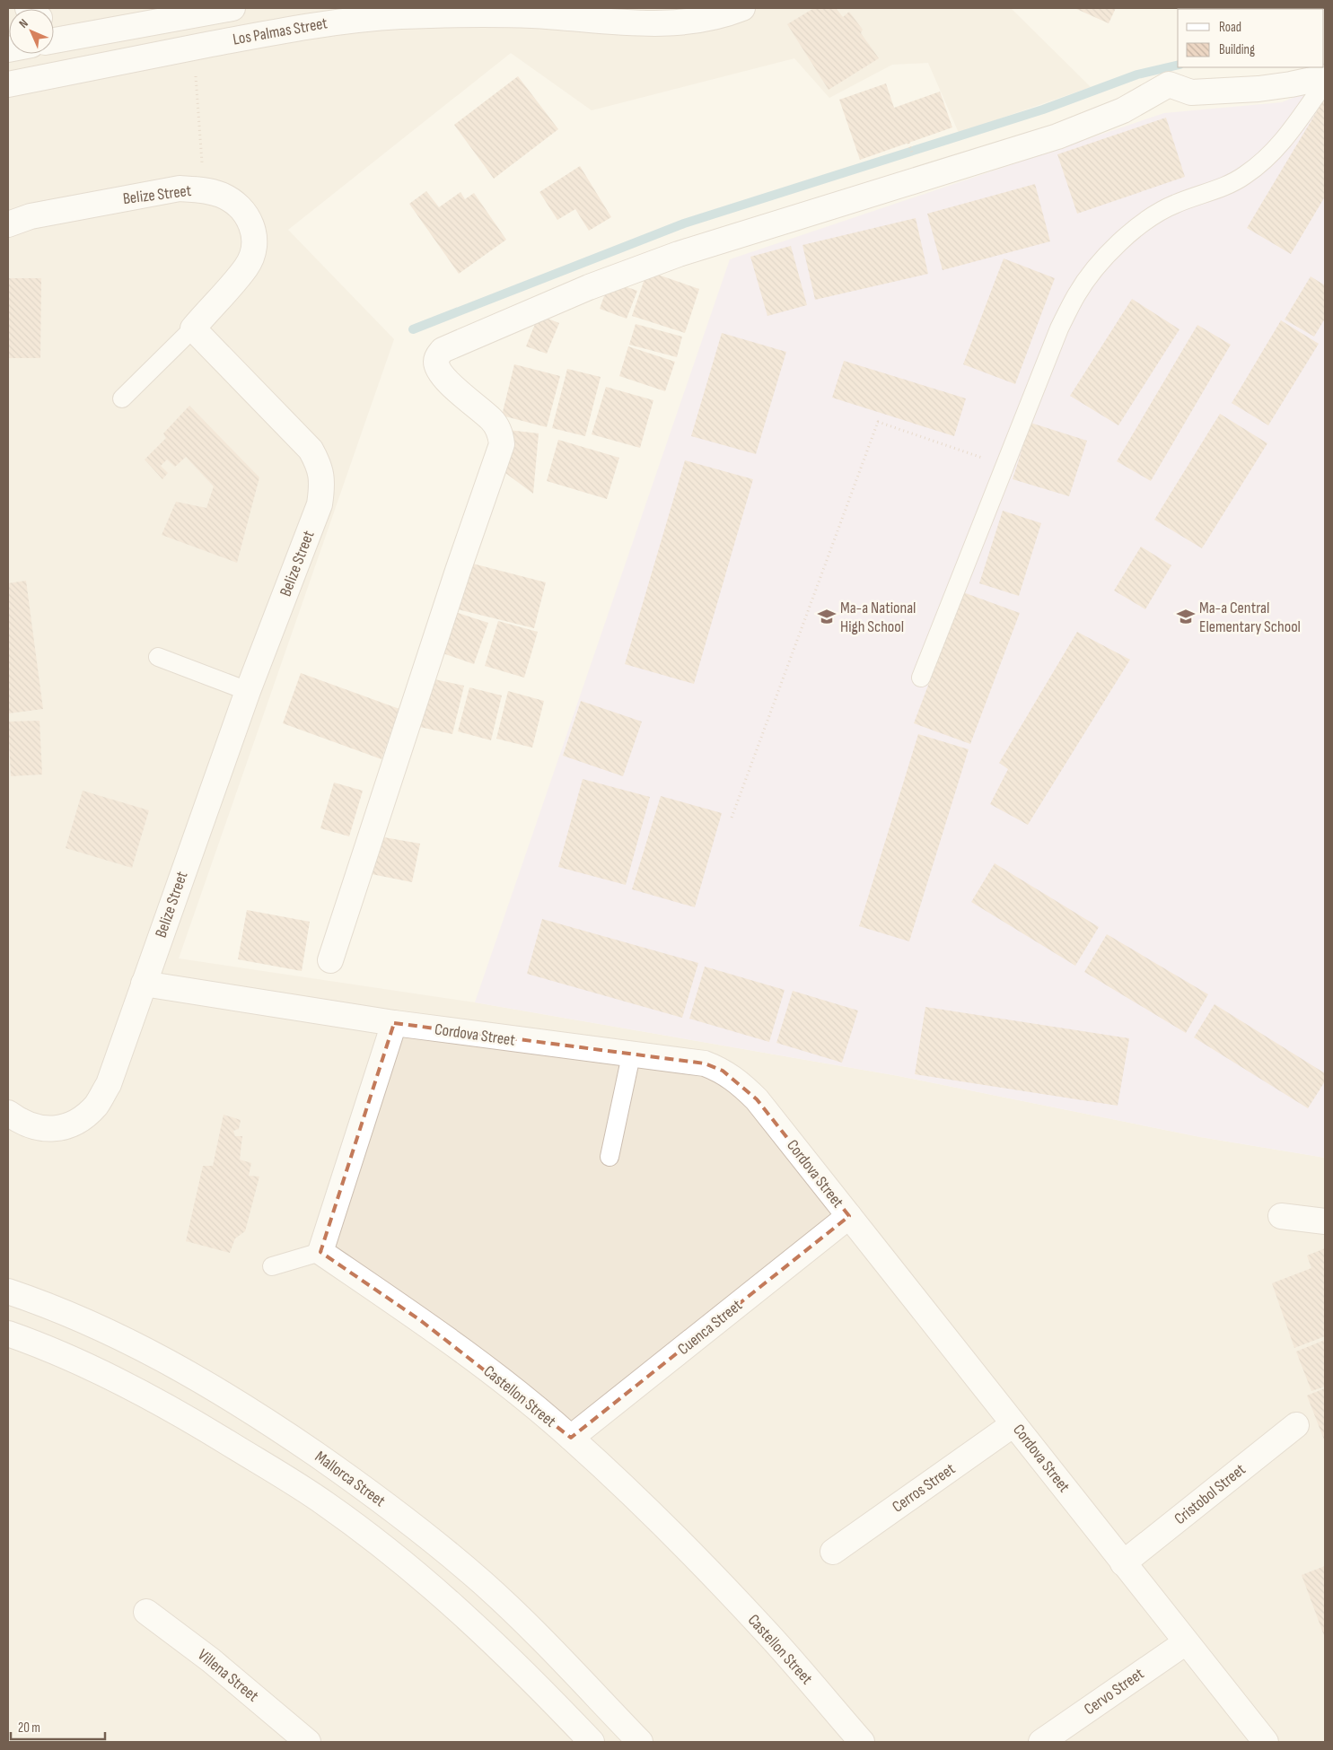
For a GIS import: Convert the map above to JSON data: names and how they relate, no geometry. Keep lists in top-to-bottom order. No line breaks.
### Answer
{"streets":{"street":["Los Palmas Street","Belize Street","Cordova Street","Cuenca Street","Castellon Street","Mallorca Street","Cerros Street","Cristobol Street","Villena Street","Cervo Street"]},"crossings":[["Belize Street","Cordova Street"],["Cordova Street","Cuenca Street"],["Cordova Street","Cerros Street"],["Cordova Street","Cristobol Street"],["Cordova Street","Cervo Street"],["Cuenca Street","Castellon Street"]],"places":{"school or university":["Ma-a National High School","Ma-a Central Elementary School"]},"legend":["Road","Building"],"scale_bar":"20 m","north":"top left"}
